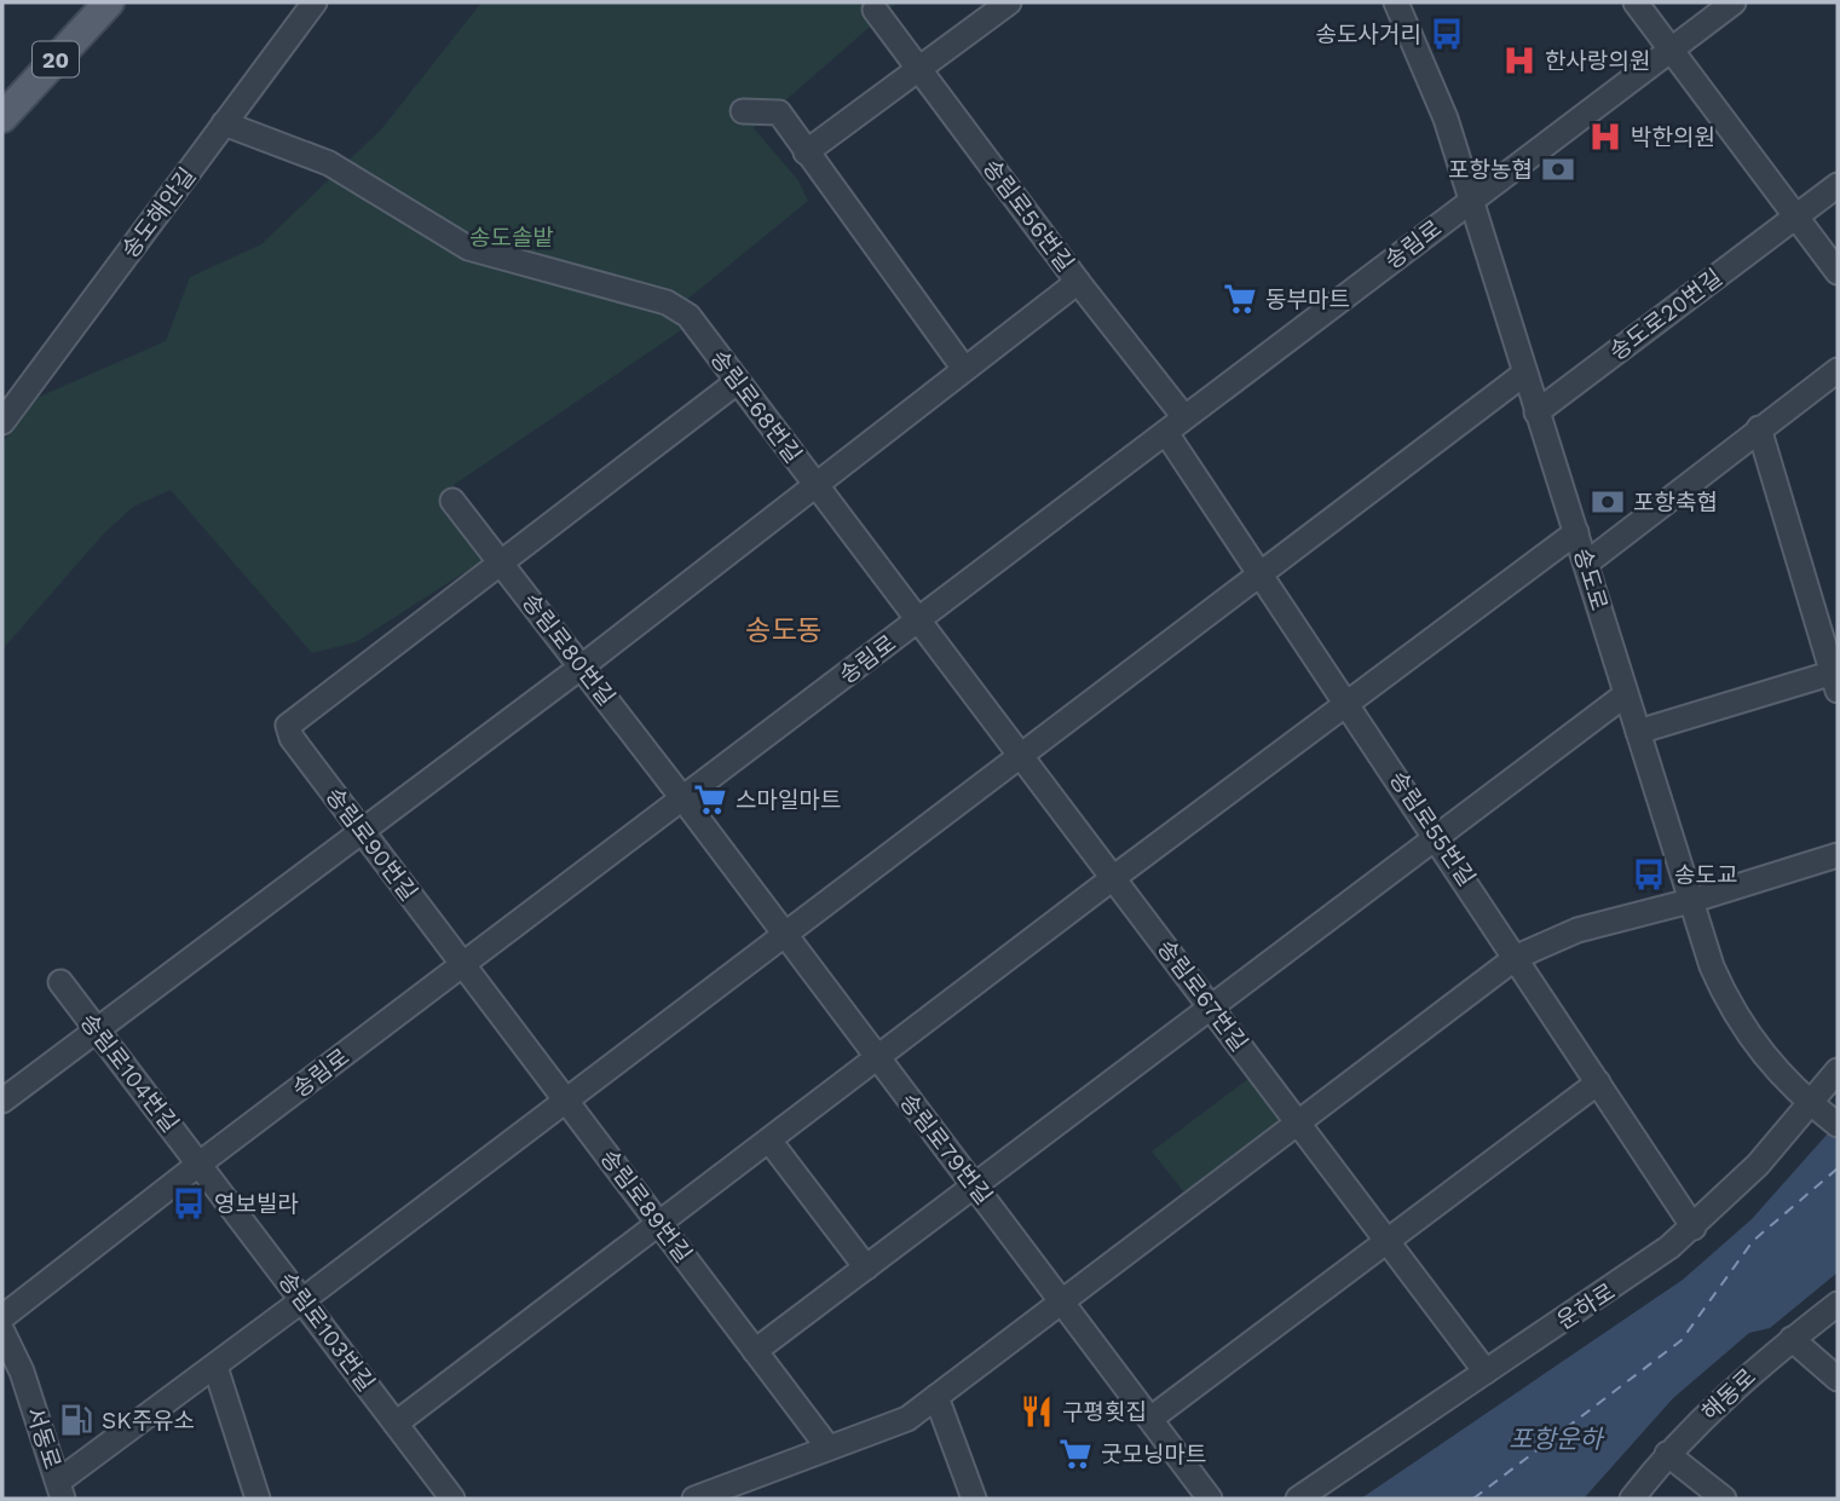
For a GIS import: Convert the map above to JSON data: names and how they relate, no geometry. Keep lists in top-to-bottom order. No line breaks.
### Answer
{"streets":{"main road":["20"],"street":["송도해안길","송림로56번길","송림로","송도로20번길","송림로68번길","송도로","송림로80번길","송림로55번길","송림로90번길","송림로67번길","송림로104번길","송림로79번길","송림로89번길","운하로","송림로103번길","해동로","서동로"]},"crossings":[["송도해안길","송림로68번길"],["송림로56번길","송림로"],["송림로56번길","송림로55번길"],["송림로","송림로68번길"],["송림로","송도로"],["송림로","송림로80번길"],["송림로","송림로55번길"],["송림로","송림로90번길"],["송림로","송림로67번길"],["송림로","송림로104번길"],["송림로","송림로79번길"],["송림로","송림로89번길"],["송림로","송림로103번길"],["송도로20번길","송도로"],["송림로68번길","송림로67번길"],["송도로","운하로"],["송림로80번길","송림로90번길"],["송림로80번길","송림로79번길"],["송림로55번길","운하로"],["송림로90번길","송림로89번길"],["송림로67번길","운하로"],["송림로104번길","송림로103번길"]],"districts":["송도동"],"water":["포항운하"],"parks":["송도솔밭"],"places":{"bus stop":["송도사거리","송도교","영보빌라"],"hospital":["한사랑의원","박한의원"],"bank":["포항농협","포항축협"],"supermarket":["동부마트","스마일마트","굿모닝마트"],"restaurant":["구평횟집"],"fuel station":["SK주유소"]}}
